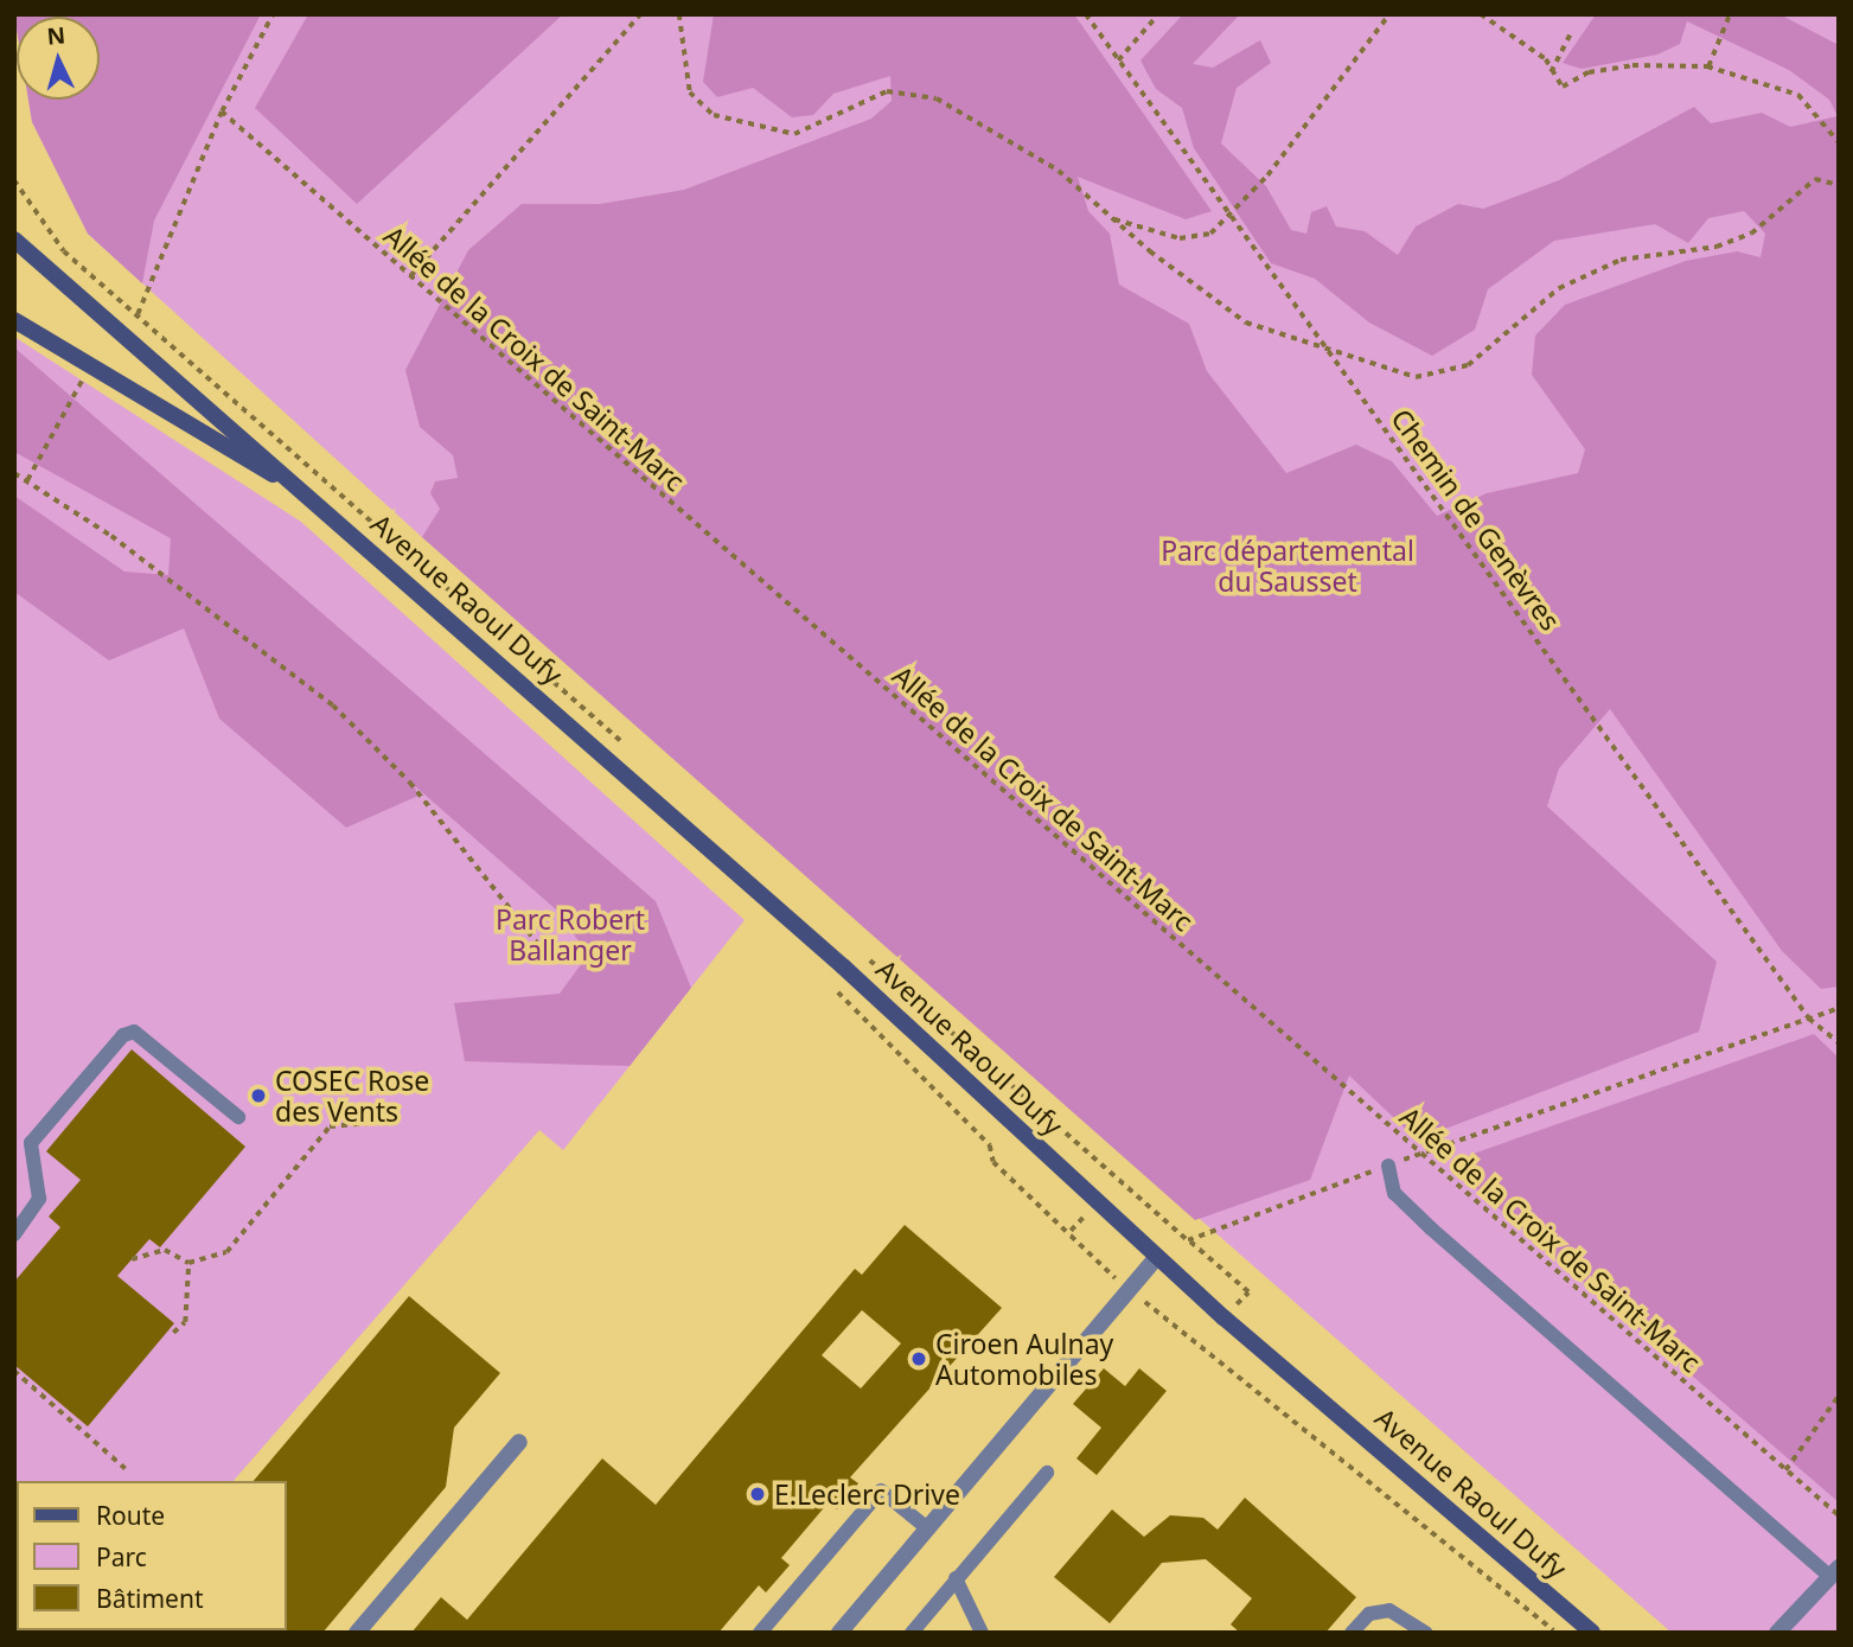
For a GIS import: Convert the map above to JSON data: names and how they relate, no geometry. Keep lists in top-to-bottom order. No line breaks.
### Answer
{"streets":{"main road":["Avenue Raoul Dufy"],"path":["Allée de la Croix de Saint-Marc","Chemin de Genèvres"]},"parks":["Parc départemental du Sausset","Parc Robert Ballanger"],"places":["COSEC Rose des Vents","Ciroen Aulnay Automobiles","E.Leclerc Drive"],"legend":["Route","Parc","Bâtiment"],"north":"top"}
